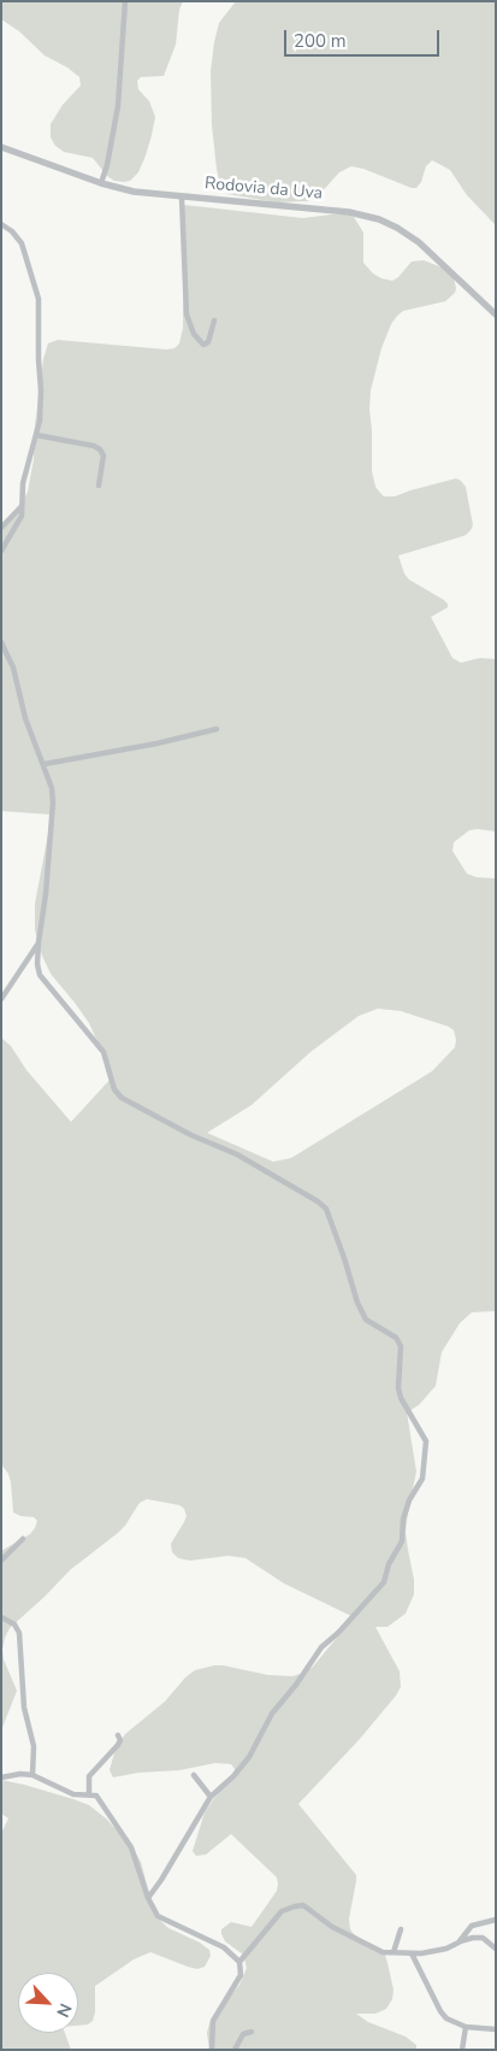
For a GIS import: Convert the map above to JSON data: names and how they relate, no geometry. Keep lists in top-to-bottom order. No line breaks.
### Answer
{"streets":{"street":["Rodovia da Uva"]},"scale_bar":"200 m","north":"bottom right"}
